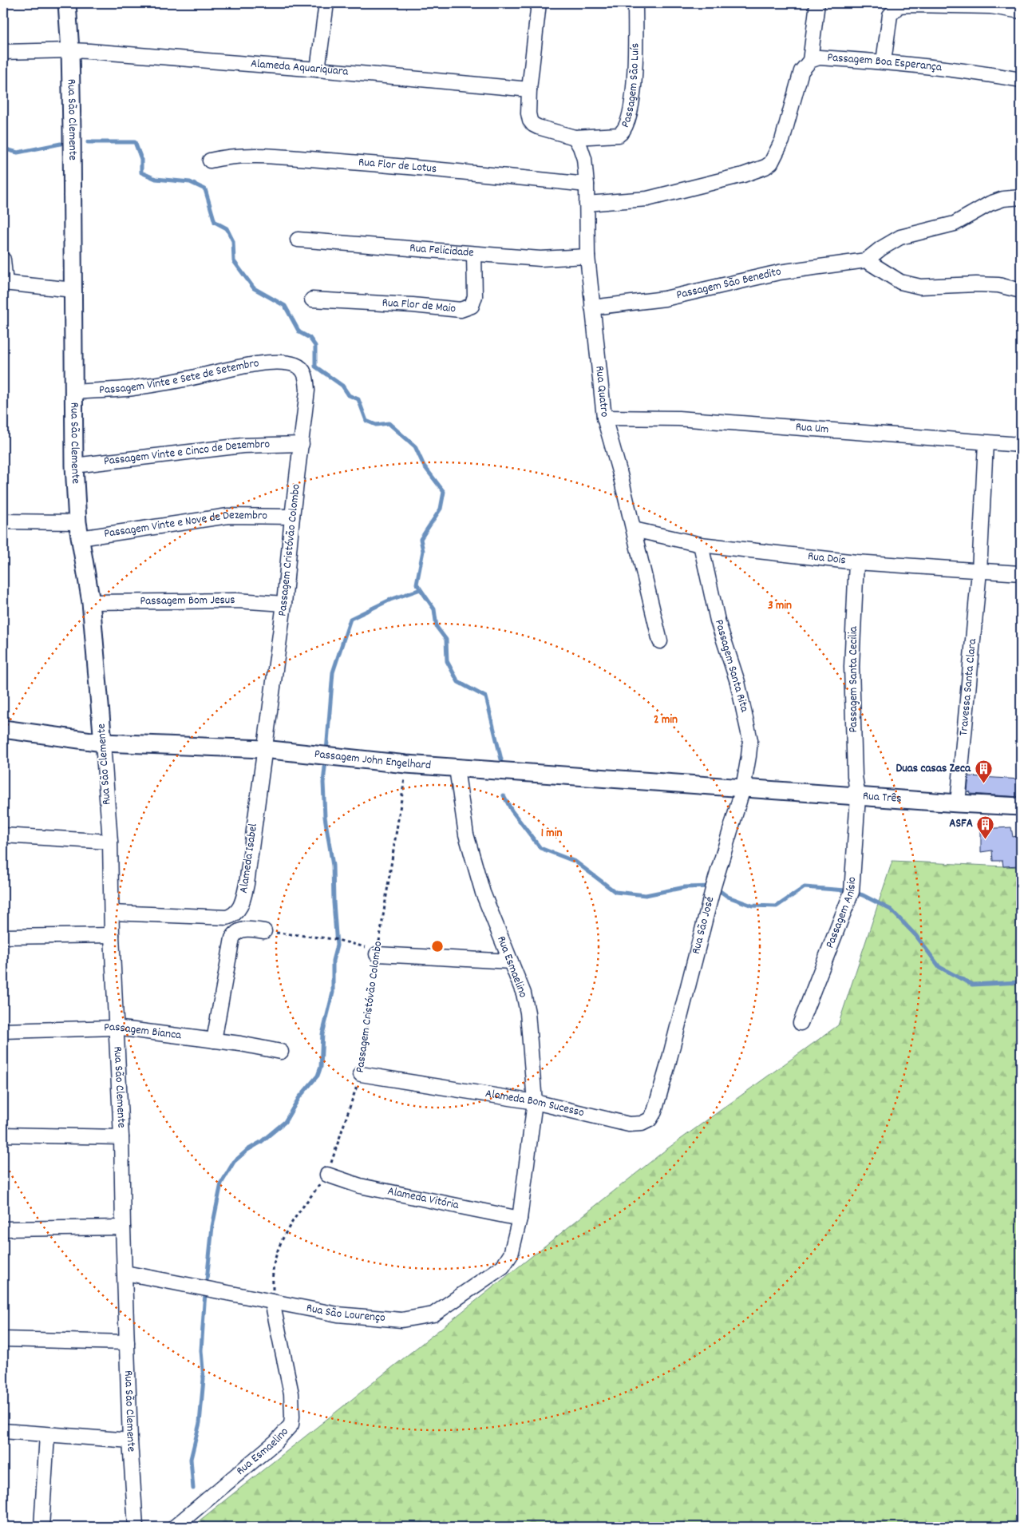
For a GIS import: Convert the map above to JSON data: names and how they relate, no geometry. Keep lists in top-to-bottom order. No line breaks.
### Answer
{"streets":{"main road":["Rua São Clemente","Passagem John Engelhard","Rua Três"],"street":["Passagem Boa Esperança","Alameda Aquariquara","Passagem São Luís","Rua Flor de Lotus","Rua Felicidade","Passagem São Benedito","Rua Flor de Maio","Passagem Vinte e Sete de Setembro","Rua Quatro","Rua Um","Passagem Vinte e Cinco de Dezembro","Passagem Vinte e Nove de Dezembro","Passagem Cristóvão Colombo","Rua Dois","Passagem Bom Jesus","Passagem Santa Rita","Passagem Santa Cecilia","Travessa Santa Clara","Alameda Isabel","Passagem Anísio","Rua São José","Rua Esmaelino","Passagem Bianca","Alameda Bom Sucesso","Alameda Vitória","Rua São Lourenço"]},"crossings":[["Passagem Boa Esperança","Rua Quatro"],["Alameda Aquariquara","Passagem São Luís"],["Alameda Aquariquara","Rua São Clemente"],["Passagem São Luís","Rua Quatro"],["Rua São Clemente","Passagem Vinte e Sete de Setembro"],["Rua São Clemente","Passagem Vinte e Cinco de Dezembro"],["Rua São Clemente","Passagem Vinte e Nove de Dezembro"],["Rua São Clemente","Passagem Bom Jesus"],["Rua São Clemente","Passagem John Engelhard"],["Rua São Clemente","Alameda Isabel"],["Rua São Clemente","Passagem Bianca"],["Rua São Clemente","Rua São Lourenço"],["Rua Flor de Lotus","Rua Quatro"],["Rua Felicidade","Rua Flor de Maio"],["Rua Felicidade","Rua Quatro"],["Passagem São Benedito","Rua Quatro"],["Passagem Vinte e Sete de Setembro","Passagem Cristóvão Colombo"],["Rua Quatro","Rua Um"],["Rua Quatro","Rua Dois"],["Rua Um","Travessa Santa Clara"],["Passagem Vinte e Cinco de Dezembro","Passagem Cristóvão Colombo"],["Passagem Vinte e Nove de Dezembro","Passagem Cristóvão Colombo"],["Passagem Cristóvão Colombo","Passagem Bom Jesus"],["Passagem Cristóvão Colombo","Passagem John Engelhard"],["Passagem Cristóvão Colombo","Alameda Isabel"],["Passagem Cristóvão Colombo","Rua Esmaelino"],["Passagem Cristóvão Colombo","Alameda Bom Sucesso"],["Passagem Cristóvão Colombo","Alameda Vitória"],["Passagem Cristóvão Colombo","Rua São Lourenço"],["Rua Dois","Passagem Santa Rita"],["Rua Dois","Passagem Santa Cecilia"],["Rua Dois","Travessa Santa Clara"],["Passagem Santa Rita","Passagem John Engelhard"],["Passagem Santa Rita","Rua Três"],["Passagem Santa Rita","Rua São José"],["Passagem Santa Cecilia","Rua Três"],["Passagem Santa Cecilia","Passagem Anísio"],["Travessa Santa Clara","Rua Três"],["Passagem John Engelhard","Rua Três"],["Passagem John Engelhard","Alameda Isabel"],["Passagem John Engelhard","Rua São José"],["Passagem John Engelhard","Rua Esmaelino"],["Rua Três","Passagem Anísio"],["Rua Três","Rua São José"],["Rua São José","Alameda Bom Sucesso"],["Rua Esmaelino","Alameda Bom Sucesso"],["Rua Esmaelino","Alameda Vitória"],["Rua Esmaelino","Rua São Lourenço"],["Alameda Vitória","Rua São Lourenço"]],"places":{"building":["Duas casas Zeca","ASFA"]},"rings":["3 min","2 min","1 min"]}
